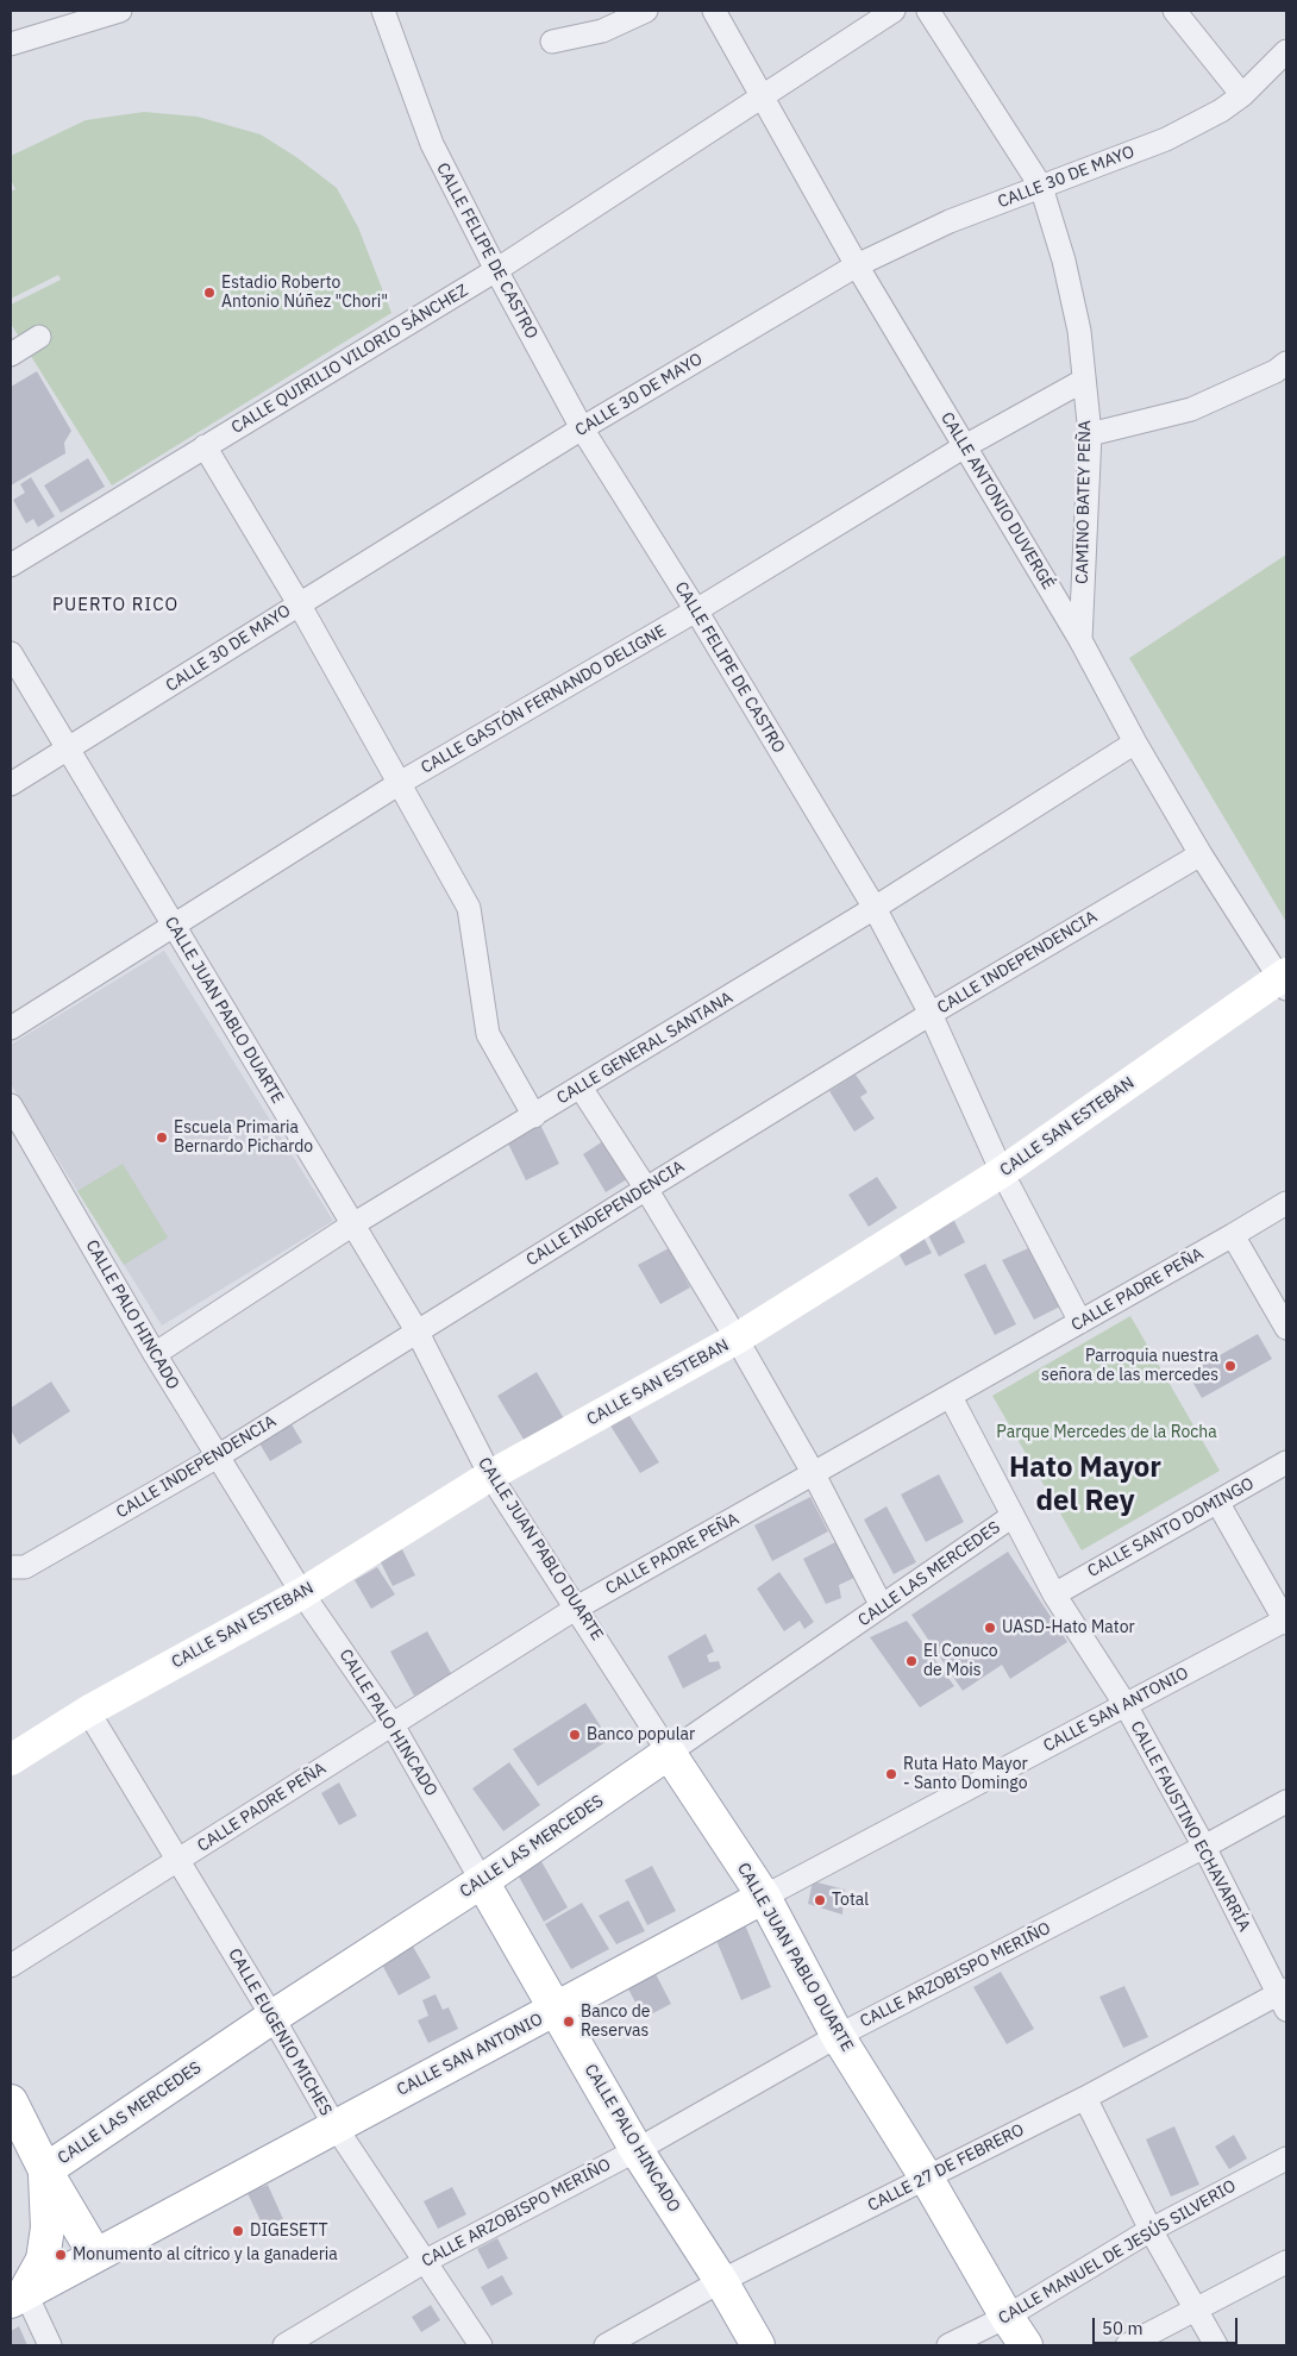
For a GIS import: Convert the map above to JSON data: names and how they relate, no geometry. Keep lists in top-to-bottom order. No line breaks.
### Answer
{"streets":{"main road":["CALLE JUAN PABLO DUARTE","CALLE PALO HINCADO","CALLE LAS MERCEDES","CALLE SAN ANTONIO"],"street":["CALLE 30 DE MAYO","CALLE FELIPE DE CASTRO","CALLE QUIRILIO VILORIO SÁNCHEZ","CALLE ANTONIO DUVERGÉ","CAMINO BATEY PEÑA","CALLE GASTÓN FERNANDO DELIGNE","CALLE INDEPENDENCIA","CALLE GENERAL SANTANA","CALLE SAN ESTEBAN","CALLE PADRE PEÑA","CALLE SANTO DOMINGO","CALLE FAUSTINO ECHAVARRÍA","CALLE ARZOBISPO MERIÑO","CALLE EUGENIO MICHES","CALLE 27 DE FEBRERO","CALLE MANUEL DE JESÚS SILVERIO"]},"crossings":[["CALLE 30 DE MAYO","CALLE FELIPE DE CASTRO"],["CALLE 30 DE MAYO","CALLE ANTONIO DUVERGÉ"],["CALLE 30 DE MAYO","CAMINO BATEY PEÑA"],["CALLE 30 DE MAYO","CALLE JUAN PABLO DUARTE"],["CALLE FELIPE DE CASTRO","CALLE QUIRILIO VILORIO SÁNCHEZ"],["CALLE FELIPE DE CASTRO","CALLE GASTÓN FERNANDO DELIGNE"],["CALLE FELIPE DE CASTRO","CALLE INDEPENDENCIA"],["CALLE FELIPE DE CASTRO","CALLE GENERAL SANTANA"],["CALLE FELIPE DE CASTRO","CALLE SAN ESTEBAN"],["CALLE FELIPE DE CASTRO","CALLE PADRE PEÑA"],["CALLE QUIRILIO VILORIO SÁNCHEZ","CALLE ANTONIO DUVERGÉ"],["CALLE ANTONIO DUVERGÉ","CAMINO BATEY PEÑA"],["CALLE ANTONIO DUVERGÉ","CALLE GASTÓN FERNANDO DELIGNE"],["CALLE ANTONIO DUVERGÉ","CALLE INDEPENDENCIA"],["CALLE ANTONIO DUVERGÉ","CALLE GENERAL SANTANA"],["CALLE ANTONIO DUVERGÉ","CALLE SAN ESTEBAN"],["CAMINO BATEY PEÑA","CALLE GASTÓN FERNANDO DELIGNE"],["CALLE GASTÓN FERNANDO DELIGNE","CALLE JUAN PABLO DUARTE"],["CALLE INDEPENDENCIA","CALLE JUAN PABLO DUARTE"],["CALLE INDEPENDENCIA","CALLE PALO HINCADO"],["CALLE JUAN PABLO DUARTE","CALLE GENERAL SANTANA"],["CALLE JUAN PABLO DUARTE","CALLE SAN ESTEBAN"],["CALLE JUAN PABLO DUARTE","CALLE PADRE PEÑA"],["CALLE JUAN PABLO DUARTE","CALLE LAS MERCEDES"],["CALLE JUAN PABLO DUARTE","CALLE SAN ANTONIO"],["CALLE JUAN PABLO DUARTE","CALLE ARZOBISPO MERIÑO"],["CALLE JUAN PABLO DUARTE","CALLE 27 DE FEBRERO"],["CALLE JUAN PABLO DUARTE","CALLE MANUEL DE JESÚS SILVERIO"],["CALLE GENERAL SANTANA","CALLE PALO HINCADO"],["CALLE SAN ESTEBAN","CALLE PALO HINCADO"],["CALLE SAN ESTEBAN","CALLE EUGENIO MICHES"],["CALLE PADRE PEÑA","CALLE PALO HINCADO"],["CALLE PADRE PEÑA","CALLE FAUSTINO ECHAVARRÍA"],["CALLE PADRE PEÑA","CALLE EUGENIO MICHES"],["CALLE PALO HINCADO","CALLE LAS MERCEDES"],["CALLE PALO HINCADO","CALLE SAN ANTONIO"],["CALLE PALO HINCADO","CALLE ARZOBISPO MERIÑO"],["CALLE PALO HINCADO","CALLE 27 DE FEBRERO"],["CALLE SANTO DOMINGO","CALLE FAUSTINO ECHAVARRÍA"],["CALLE LAS MERCEDES","CALLE FAUSTINO ECHAVARRÍA"],["CALLE LAS MERCEDES","CALLE EUGENIO MICHES"],["CALLE SAN ANTONIO","CALLE FAUSTINO ECHAVARRÍA"],["CALLE SAN ANTONIO","CALLE EUGENIO MICHES"],["CALLE FAUSTINO ECHAVARRÍA","CALLE ARZOBISPO MERIÑO"],["CALLE FAUSTINO ECHAVARRÍA","CALLE 27 DE FEBRERO"],["CALLE ARZOBISPO MERIÑO","CALLE EUGENIO MICHES"]],"districts":["PUERTO RICO","Hato Mayor del Rey"],"parks":["Parque Mercedes de la Rocha"],"places":["Estadio Roberto Antonio Núñez \"Chori\"","Escuela Primaria Bernardo Pichardo","Parroquia nuestra señora de las mercedes","UASD-Hato Mator","El Conuco de Mois","Banco popular","Ruta Hato Mayor - Santo Domingo","Total","Banco de Reservas","DIGESETT","Monumento al cítrico y la ganaderia"],"scale_bar":"50 m"}
